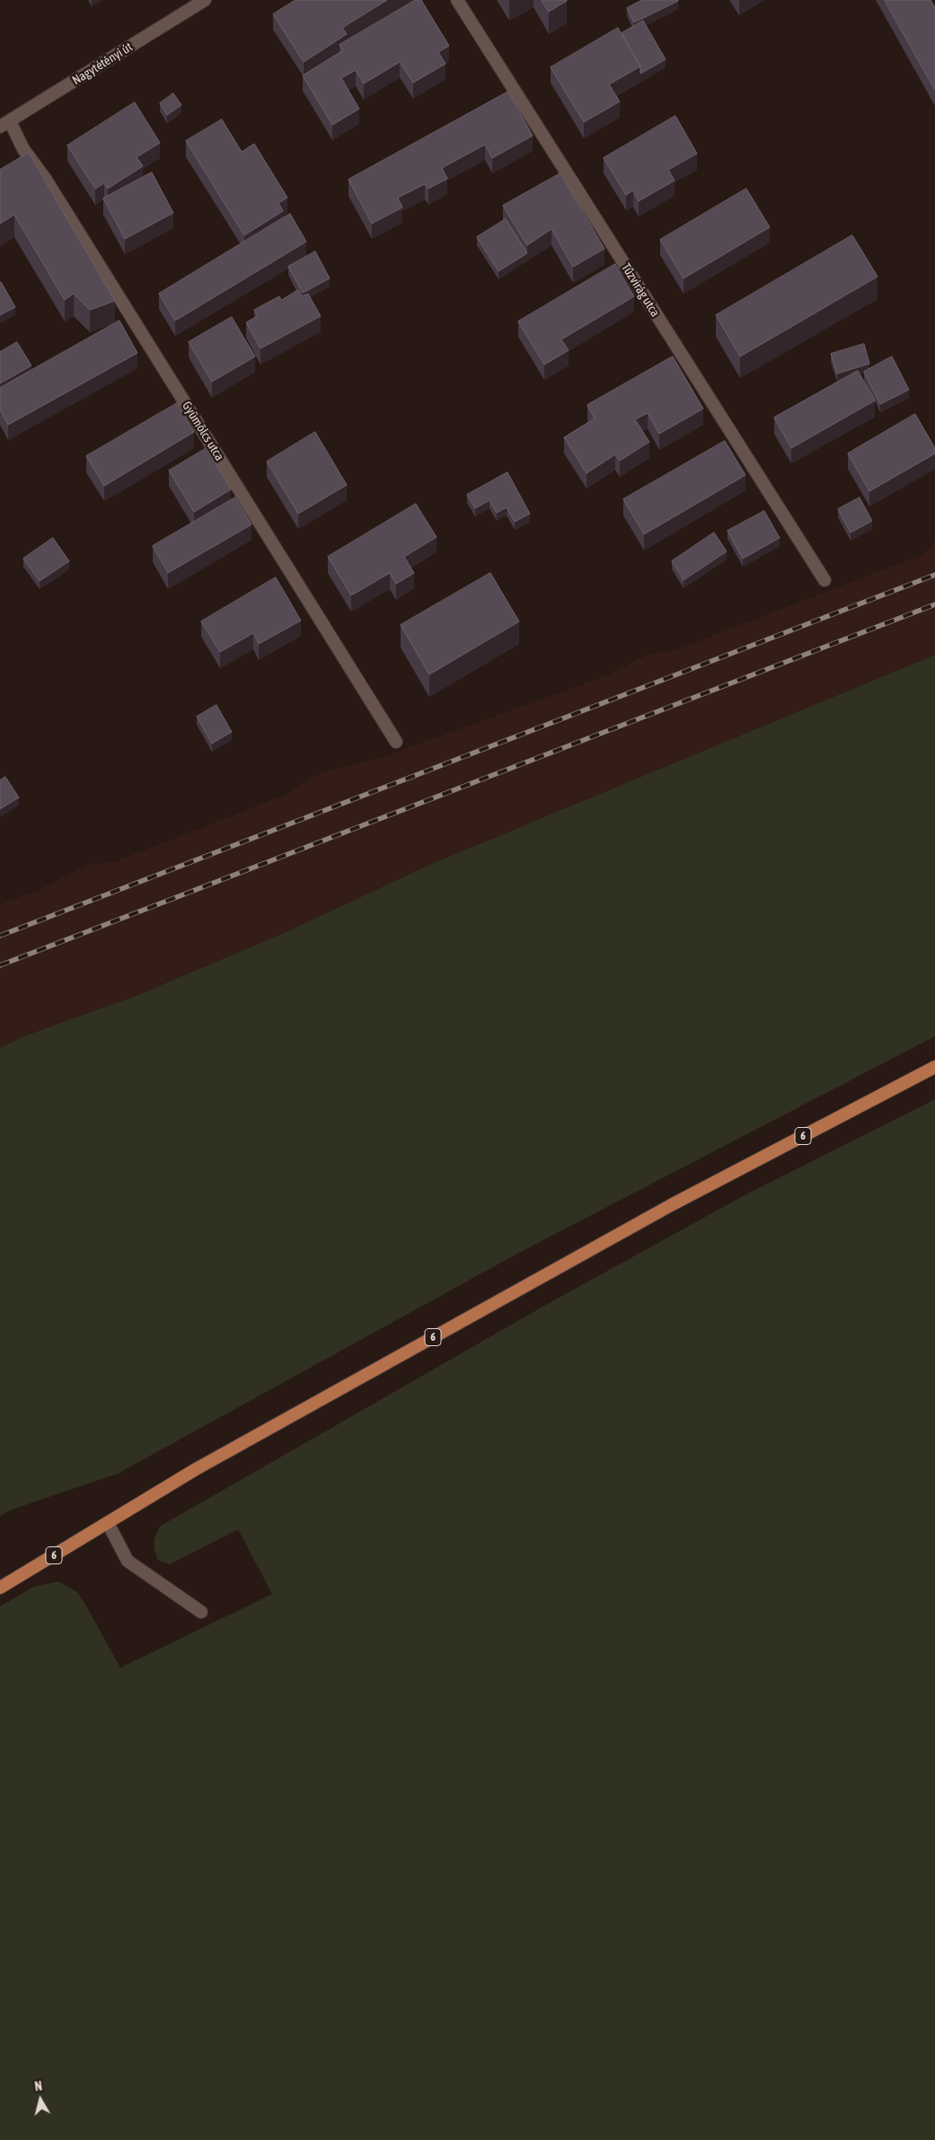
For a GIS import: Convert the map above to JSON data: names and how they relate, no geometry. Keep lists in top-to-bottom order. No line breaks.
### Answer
{"streets":{"main road":["6"],"street":["Nagytétényi út","Tűzvirág utca","Gyümölcs utca"]},"crossings":[["Nagytétényi út","Gyümölcs utca"]],"north":"top"}
